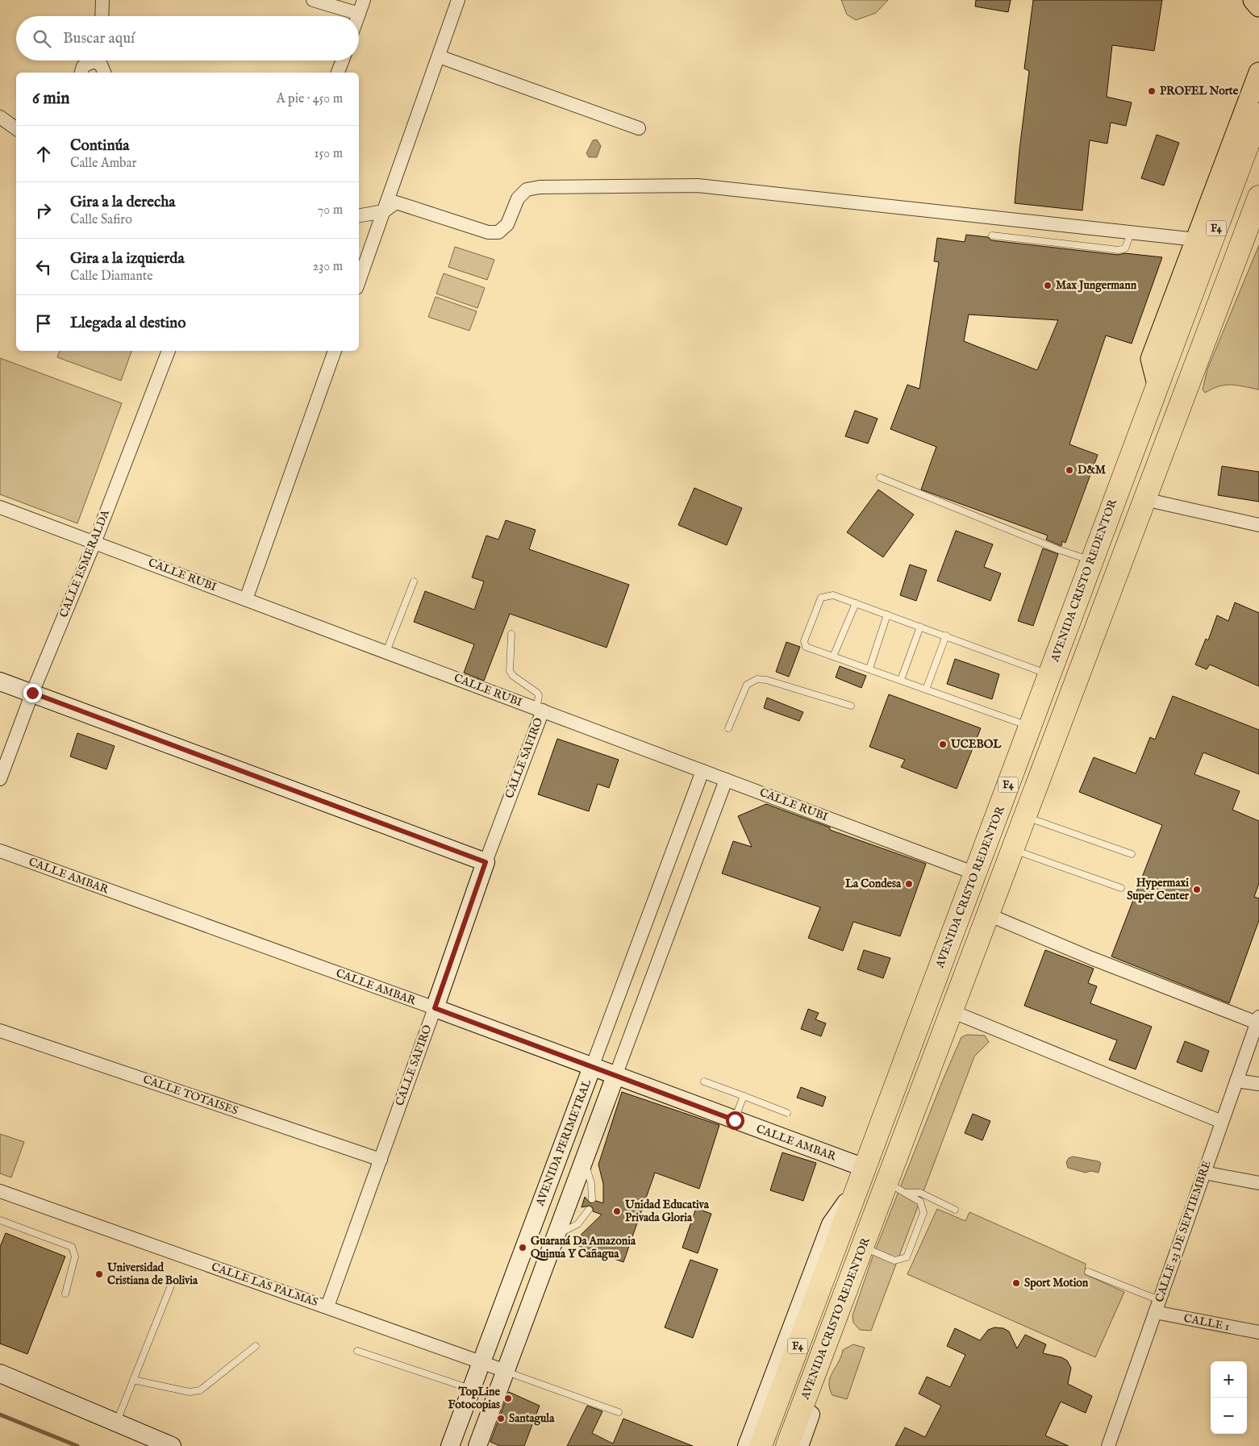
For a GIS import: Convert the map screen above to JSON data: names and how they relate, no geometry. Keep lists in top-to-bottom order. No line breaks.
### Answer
{"streets":{"highway":["F4","AVENIDA CRISTO REDENTOR"],"street":["CALLE ESMERALDA","CALLE RUBI","CALLE SAFIRO","CALLE AMBAR","CALLE TOTAISES","AVENIDA PERIMETRAL","CALLE 23 DE SEPTIEMBRE","CALLE LAS PALMAS","CALLE 1"]},"crossings":[["CALLE ESMERALDA","CALLE RUBI"],["CALLE RUBI","AVENIDA CRISTO REDENTOR"],["CALLE RUBI","CALLE SAFIRO"],["CALLE RUBI","AVENIDA PERIMETRAL"],["AVENIDA CRISTO REDENTOR","CALLE AMBAR"],["CALLE SAFIRO","CALLE AMBAR"],["CALLE SAFIRO","CALLE TOTAISES"],["CALLE SAFIRO","CALLE LAS PALMAS"],["CALLE AMBAR","AVENIDA PERIMETRAL"],["AVENIDA PERIMETRAL","CALLE LAS PALMAS"],["CALLE 23 DE SEPTIEMBRE","CALLE 1"]],"places":["PROFEL Norte","Max Jungermann","D&M","UCEBOL","La Condesa","Hypermaxi Super Center","Unidad Educativa Privada Gloria","Guaraná Da Amazonia Quinua Y Cañagua","Universidad Cristiana de Bolivia","Sport Motion","TopLine Fotocopias","Santagula"],"page":{"search":"Buscar aquí","heading":["6 min","A pie · 450 m"],"list":[["Continúa","Calle Ambar","150 m"],["Gira a la derecha","Calle Safiro","70 m"],["Gira a la izquierda","Calle Diamante","230 m"],"Llegada al destino"],"map_buttons":["+","−"]}}
